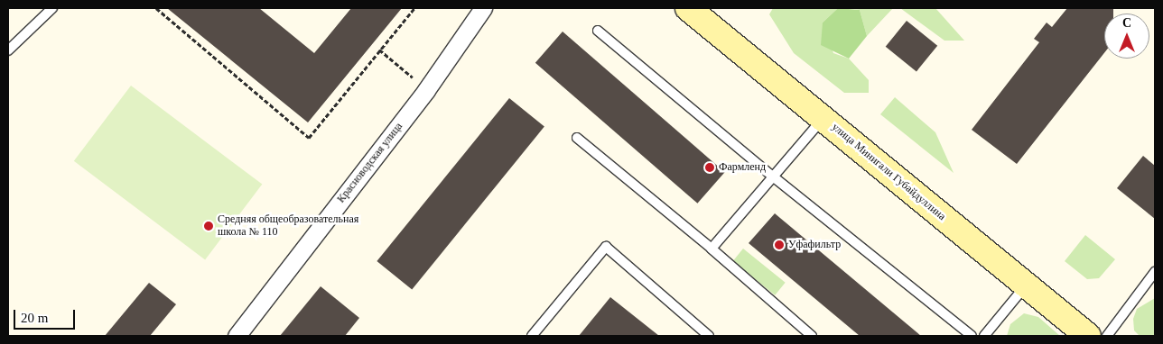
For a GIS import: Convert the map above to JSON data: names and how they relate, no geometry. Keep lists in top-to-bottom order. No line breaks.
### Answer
{"streets":{"main road":["улица Минигали Губайдуллина"],"street":["Красноводская улица"]},"places":["Фармленд","Средняя общеобразовательная школа № 110","Уфафильтр"],"scale_bar":"20 m","north":"top"}
